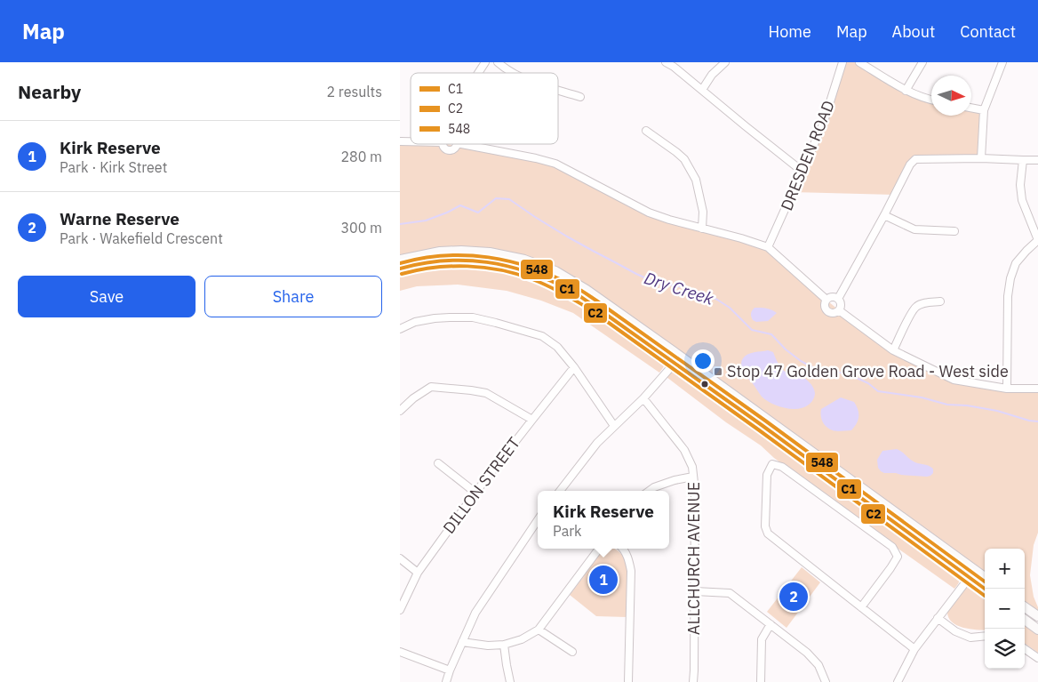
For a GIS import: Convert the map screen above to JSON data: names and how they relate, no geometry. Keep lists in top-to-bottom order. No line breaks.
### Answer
{"streets":{"street":["DRESDEN ROAD","DILLON STREET","ALLCHURCH AVENUE"]},"water":["Dry Creek"],"places":{"transit":["Stop 47 Golden Grove Road - West side"]},"lines":["transit line 548","transit line C1","transit line C2"],"legend":["C1","C2","548"],"north":"right","page":{"header":"Map","nav":["Home","Map","About","Contact"],"heading":["Nearby","2 results"],"list":[{"mark":"1","name":"Kirk Reserve","note":"Park · Kirk Street","value":"280 m"},{"mark":"2","name":"Warne Reserve","note":"Park · Wakefield Crescent","value":"300 m"}],"buttons":["Save","Share"],"popup":["Kirk Reserve","Park"],"map_buttons":["+","−"],"pins":["1","2"]}}
